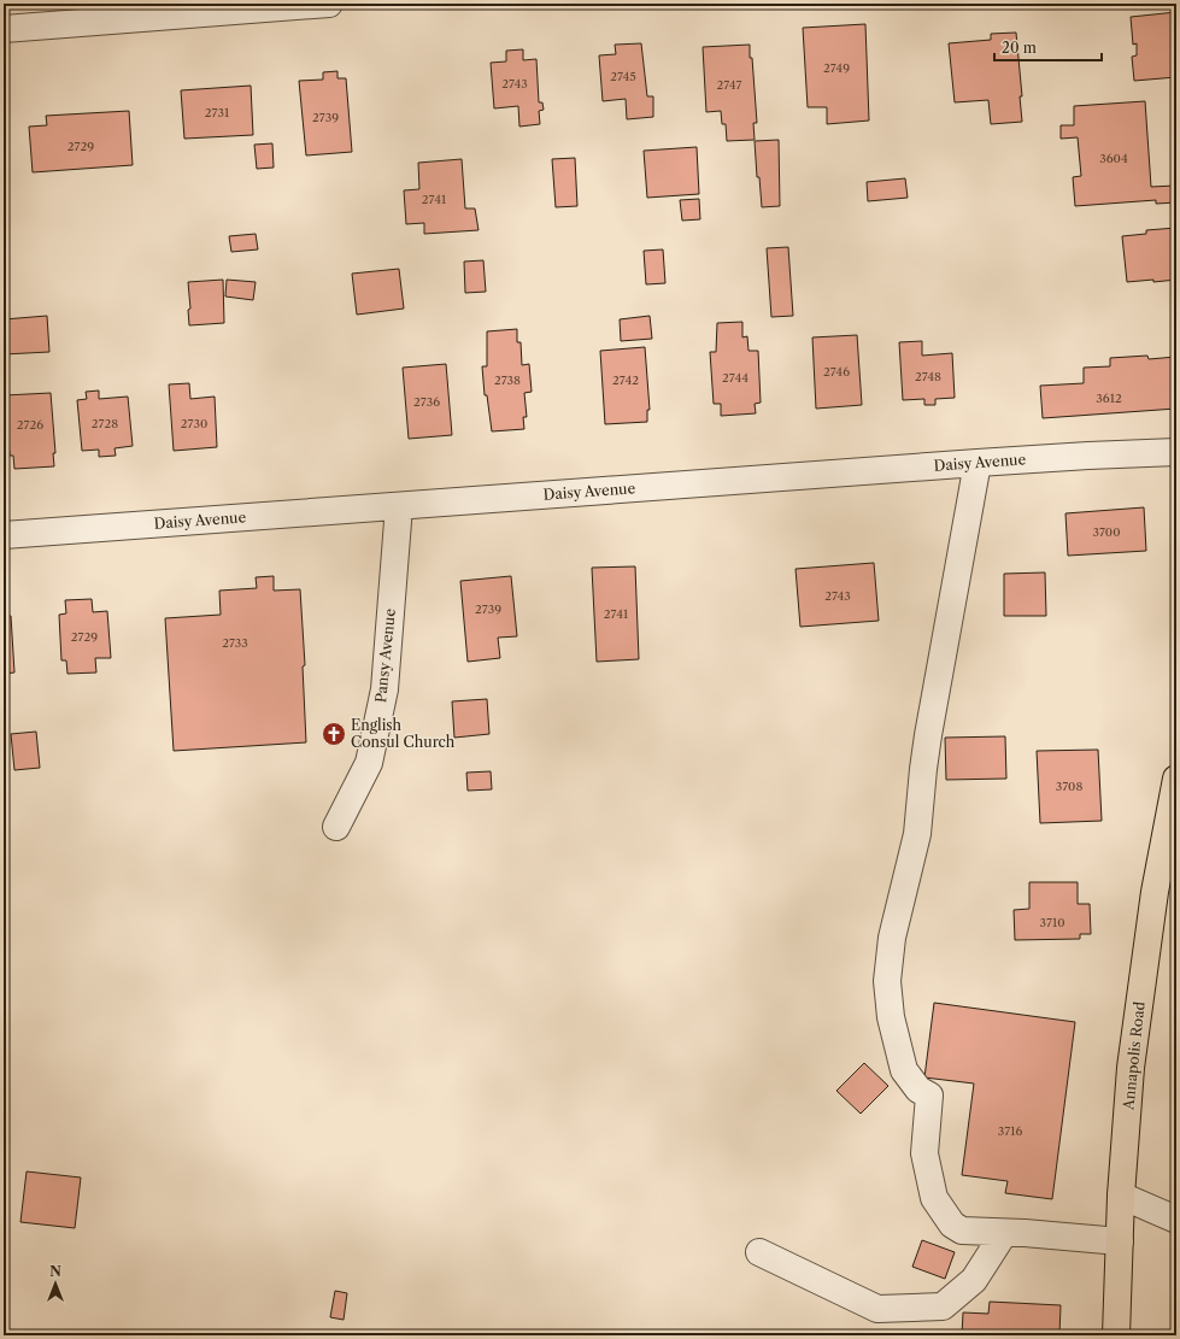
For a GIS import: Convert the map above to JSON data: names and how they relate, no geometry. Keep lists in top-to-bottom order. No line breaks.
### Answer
{"streets":{"main road":["Annapolis Road"],"street":["Daisy Avenue","Pansy Avenue"]},"crossings":[["Daisy Avenue","Pansy Avenue"]],"places":{"church":["English Consul Church"]},"house_numbers":["2749","2745","2743","2747","2731","2739","2729","3604","2741","2746","2748","2744","2738","2742","3612","2736","2728","2730","2726","3700","2743","2739","2741","2729","2733","3708","3710","3716"],"scale_bar":"20 m","north":"top"}
